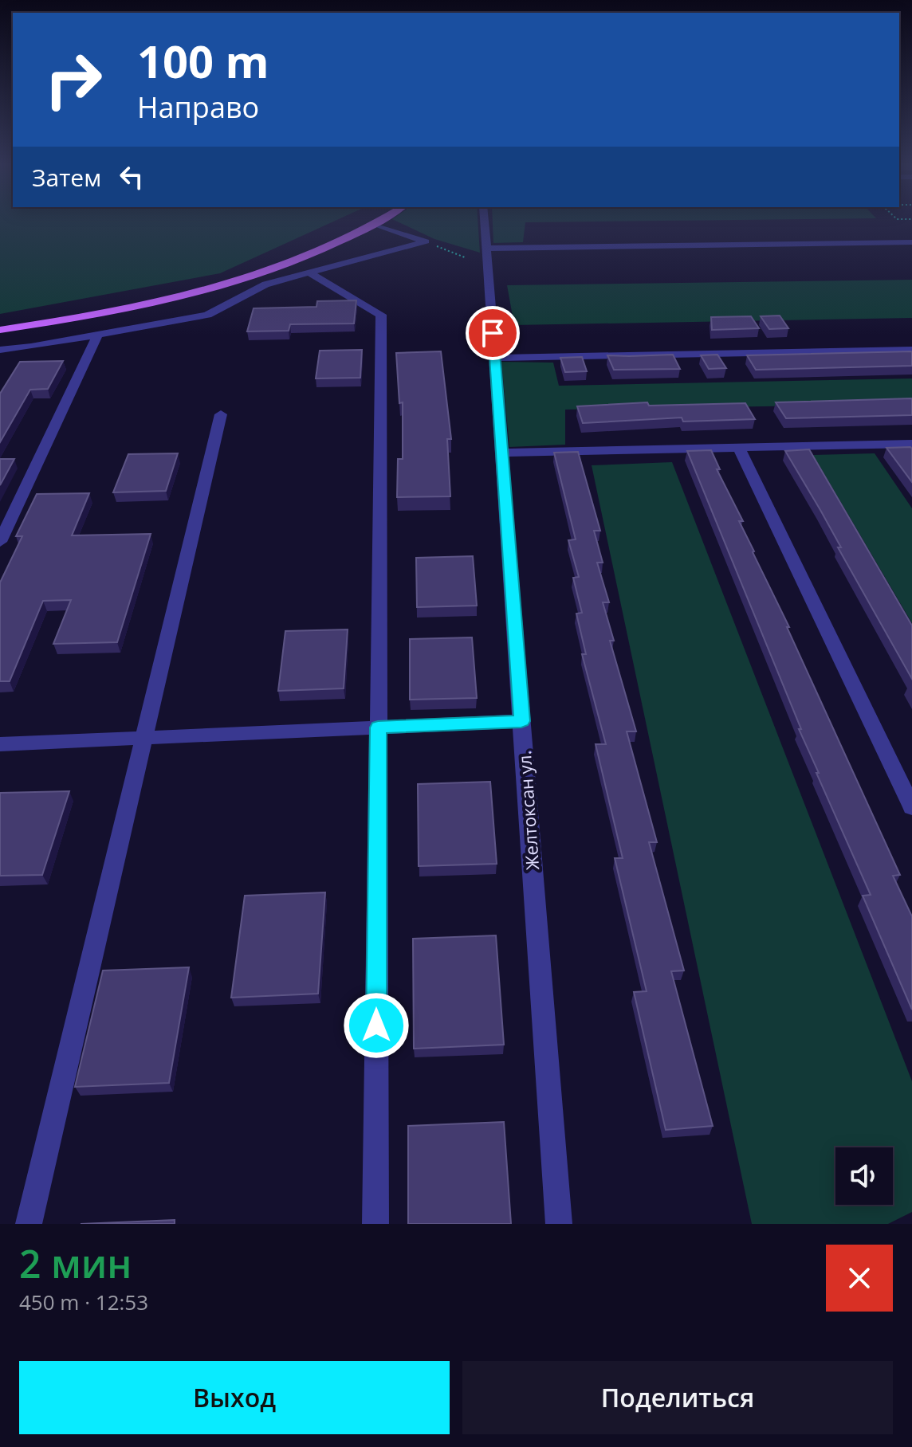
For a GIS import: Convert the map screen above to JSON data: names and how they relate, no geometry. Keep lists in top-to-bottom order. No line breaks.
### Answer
{"streets":{"street":["Желтоксан ул."]},"page":{"turn":["100 m","Направо"],"then":"Затем","heading":["2 мин","450 m · 12:53"],"buttons":["Выход","Поделиться"]}}
